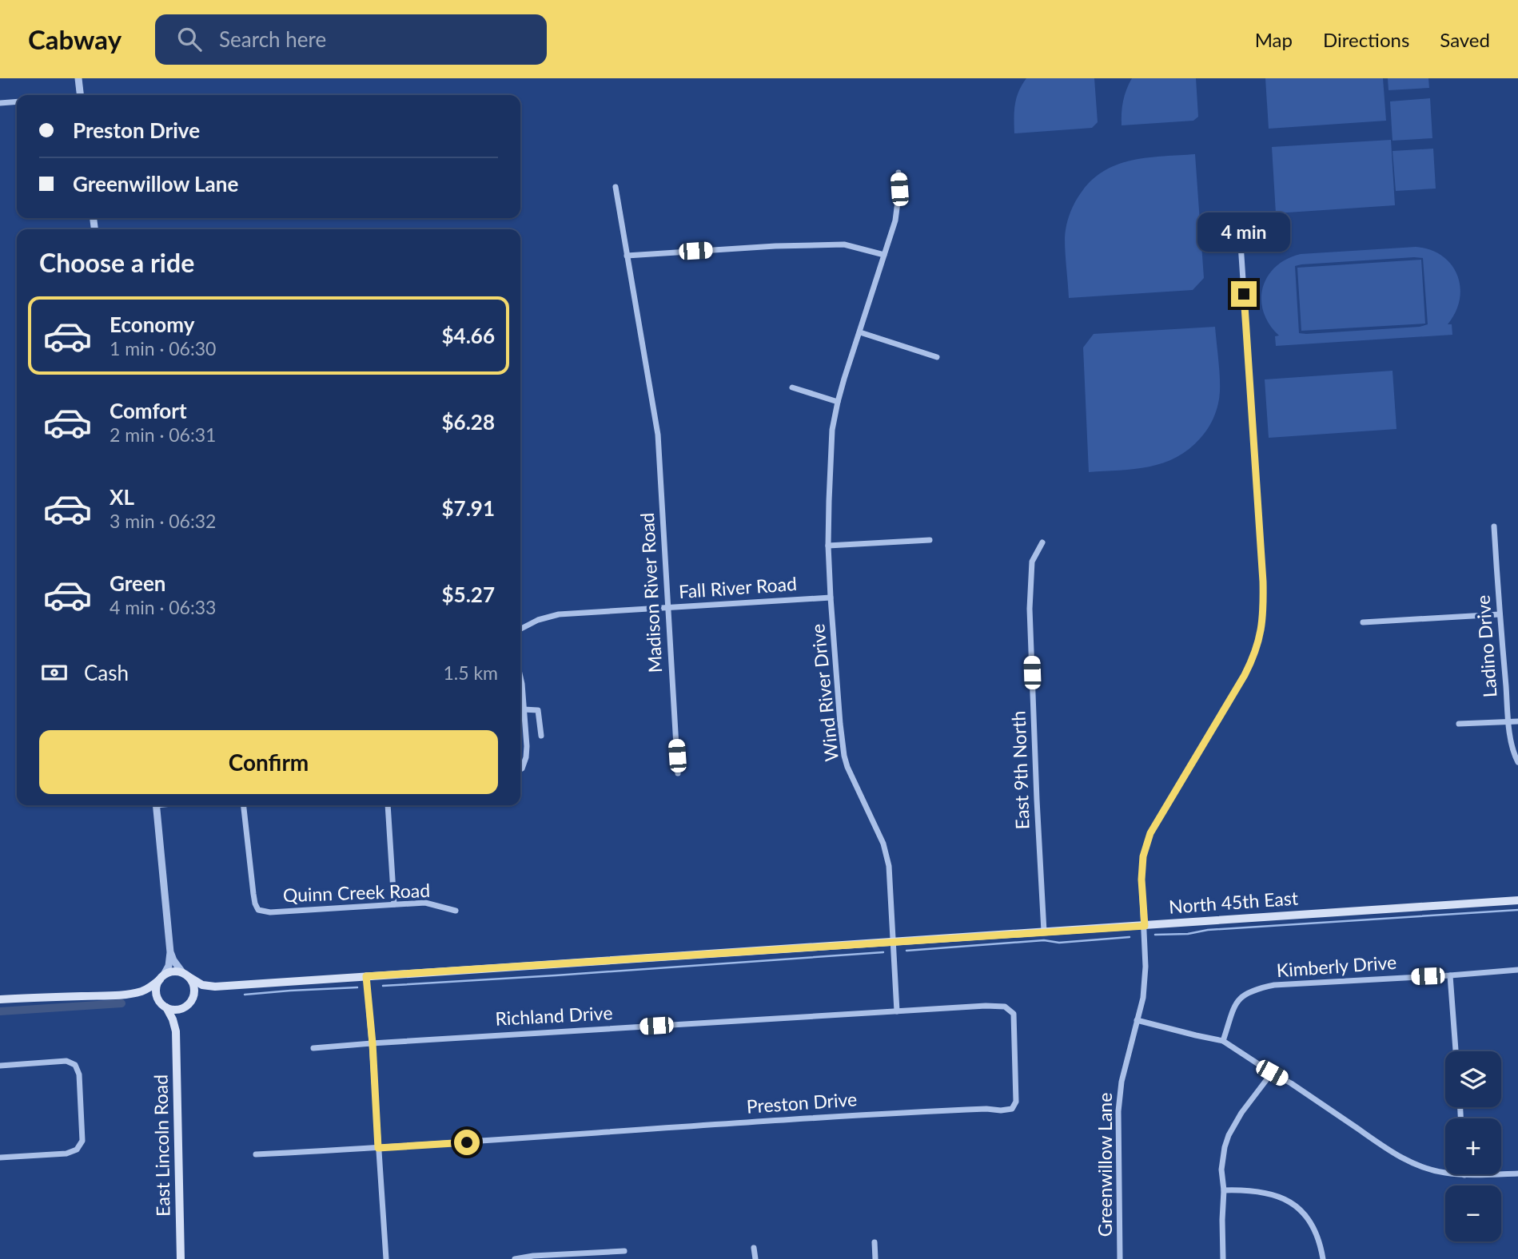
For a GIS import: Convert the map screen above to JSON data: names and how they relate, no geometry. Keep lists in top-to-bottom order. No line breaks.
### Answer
{"streets":{"main road":["North 45th East","East Lincoln Road"],"street":["Fall River Road","Madison River Road","Ladino Drive","Wind River Drive","East 9th North","Quinn Creek Road","Kimberly Drive","Richland Drive","Preston Drive","Greenwillow Lane"]},"crossings":[["Fall River Road","Madison River Road"],["Fall River Road","Wind River Drive"],["Wind River Drive","North 45th East"],["Wind River Drive","Richland Drive"],["Wind River Drive","Preston Drive"],["East 9th North","North 45th East"],["North 45th East","East Lincoln Road"],["North 45th East","Greenwillow Lane"],["Richland Drive","Preston Drive"]],"page":{"header":"Cabway","search":"Search here","nav":["Map","Directions","Saved"],"banner":["Preston Drive","Greenwillow Lane"],"bubble":"4 min","heading":"Choose a ride","list":[{"name":"Economy","note":"1 min · 06:30","value":"$4.66"},{"name":"Comfort","note":"2 min · 06:31","value":"$6.28"},{"name":"XL","note":"3 min · 06:32","value":"$7.91"},{"name":"Green","note":"4 min · 06:33","value":"$5.27"}],"pay":["Cash","1.5 km"],"buttons":"Confirm","map_buttons":["+","−"]}}
